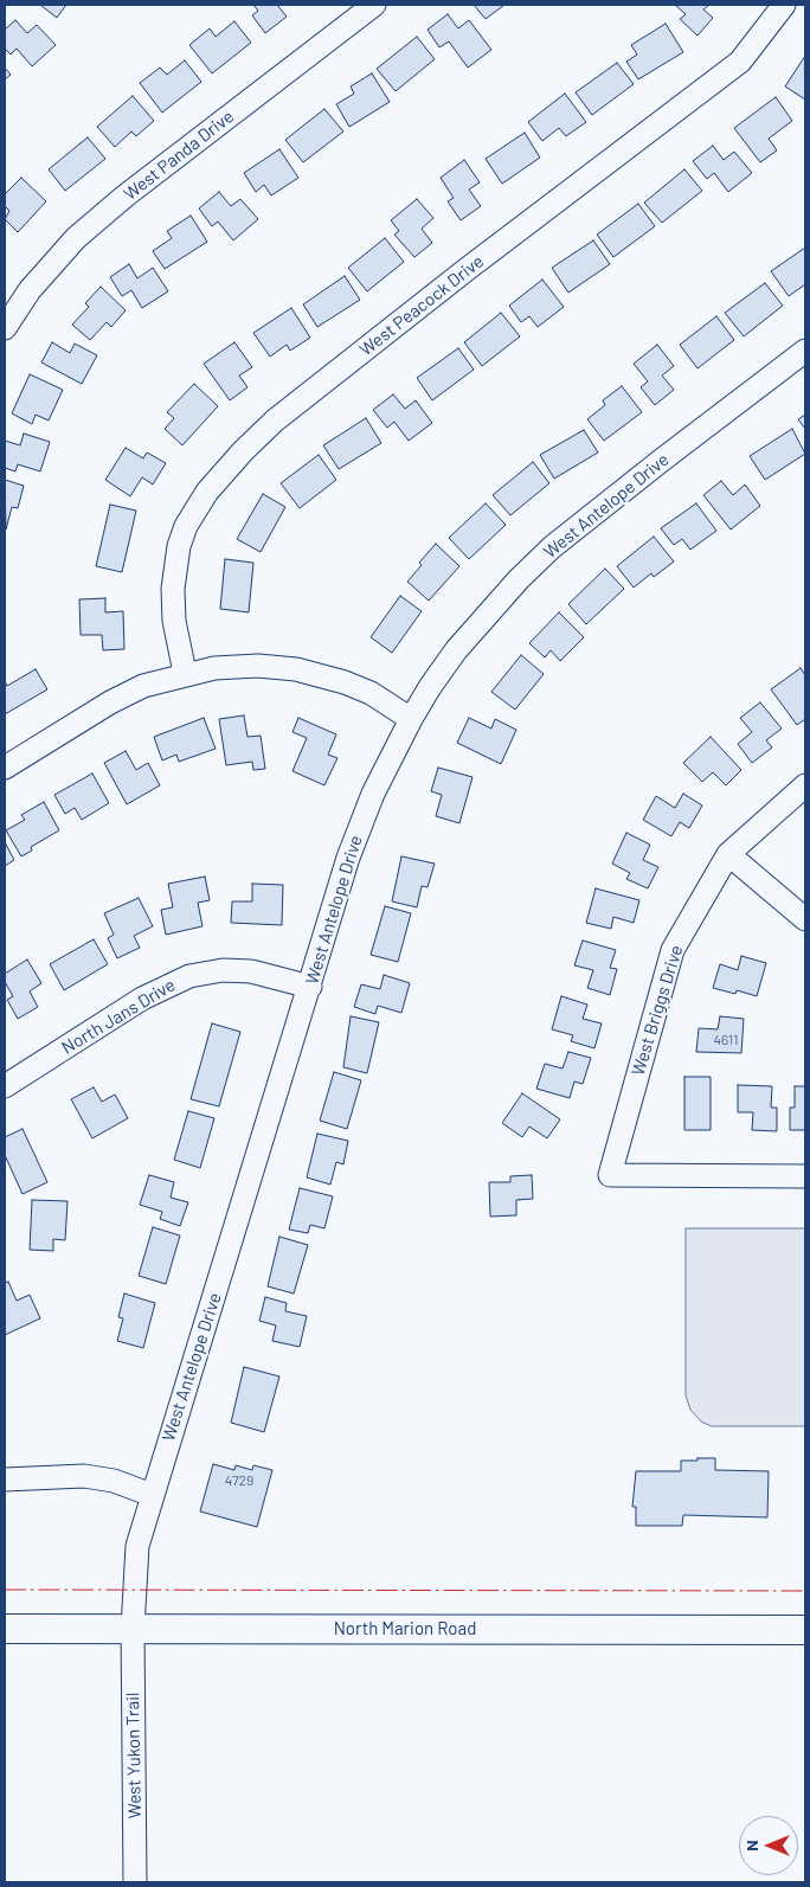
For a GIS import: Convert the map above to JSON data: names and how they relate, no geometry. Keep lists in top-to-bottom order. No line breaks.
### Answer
{"streets":{"main road":["North Marion Road"],"street":["West Panda Drive","West Peacock Drive","West Antelope Drive","West Briggs Drive","North Jans Drive","West Yukon Trail"]},"crossings":[["West Antelope Drive","North Jans Drive"],["West Antelope Drive","North Marion Road"],["West Antelope Drive","West Yukon Trail"],["North Marion Road","West Yukon Trail"]],"house_numbers":["4611","4729"],"north":"left"}
